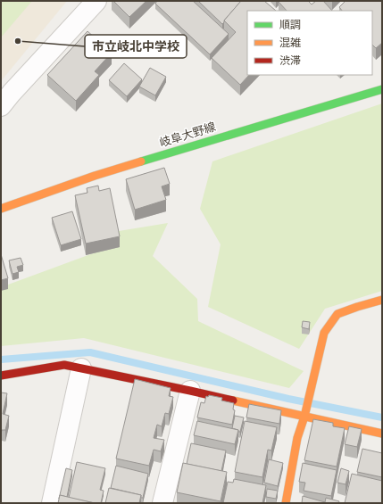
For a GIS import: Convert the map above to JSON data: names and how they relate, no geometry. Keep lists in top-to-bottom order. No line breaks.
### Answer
{"streets":{"street":["岐阜大野線"]},"places":["市立岐北中学校"],"legend":["順調","混雑","渋滞"]}
